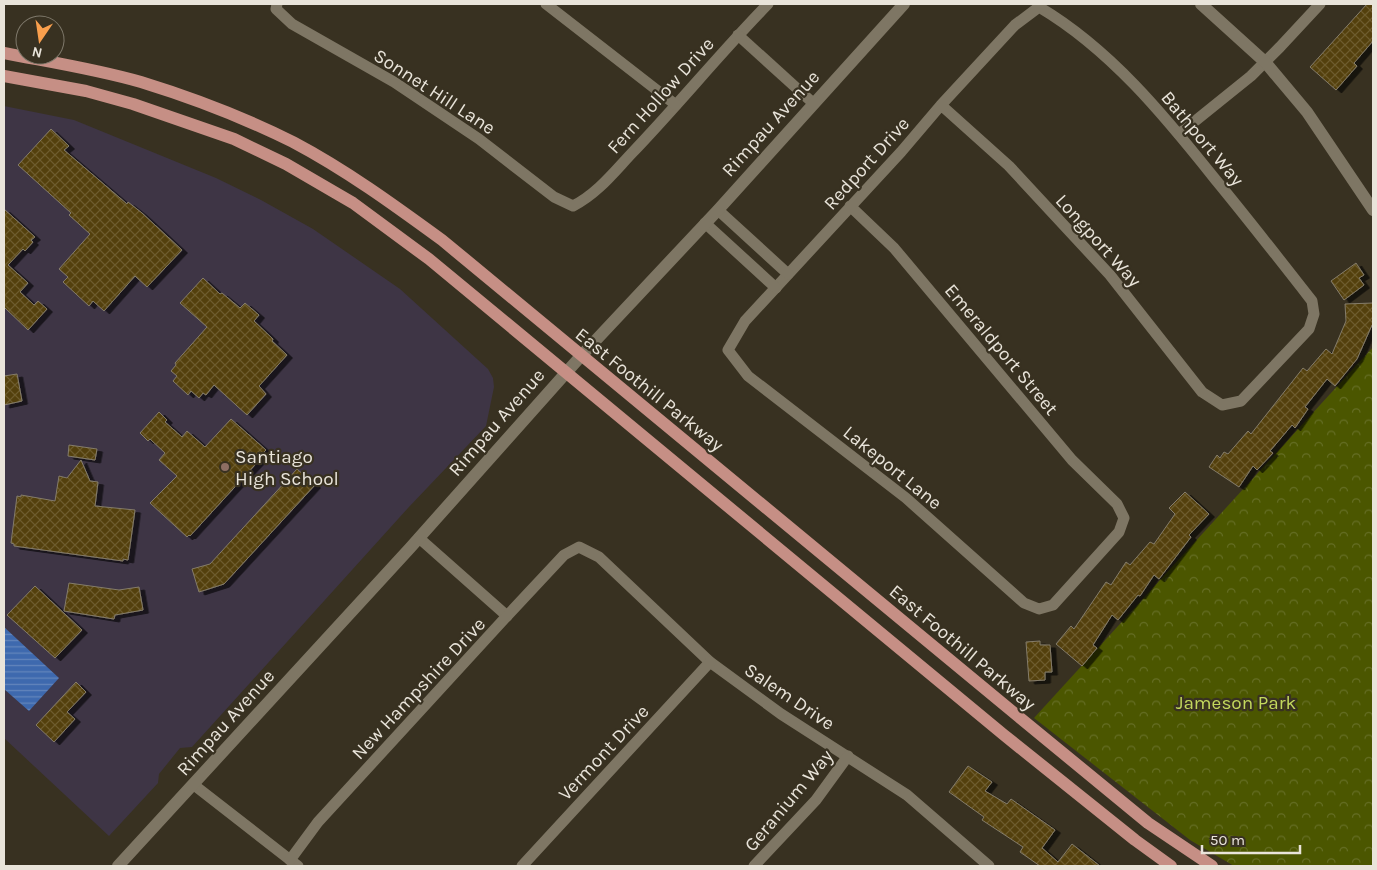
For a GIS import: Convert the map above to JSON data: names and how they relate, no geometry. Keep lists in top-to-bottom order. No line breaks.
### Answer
{"streets":{"main road":["Rimpau Avenue","East Foothill Parkway"],"street":["Sonnet Hill Lane","Fern Hollow Drive","Bathport Way","Redport Drive","Longport Way","Emeraldport Street","Lakeport Lane","New Hampshire Drive","Salem Drive","Vermont Drive","Geranium Way"]},"crossings":[["Sonnet Hill Lane","Fern Hollow Drive"],["Rimpau Avenue","East Foothill Parkway"],["Bathport Way","Redport Drive"],["Bathport Way","Longport Way"],["Redport Drive","Longport Way"],["Redport Drive","Emeraldport Street"],["Redport Drive","Lakeport Lane"],["Emeraldport Street","Lakeport Lane"],["New Hampshire Drive","Salem Drive"],["Salem Drive","Vermont Drive"],["Salem Drive","Geranium Way"]],"parks":["Jameson Park"],"places":["Santiago High School"],"scale_bar":"50 m","north":"bottom"}
